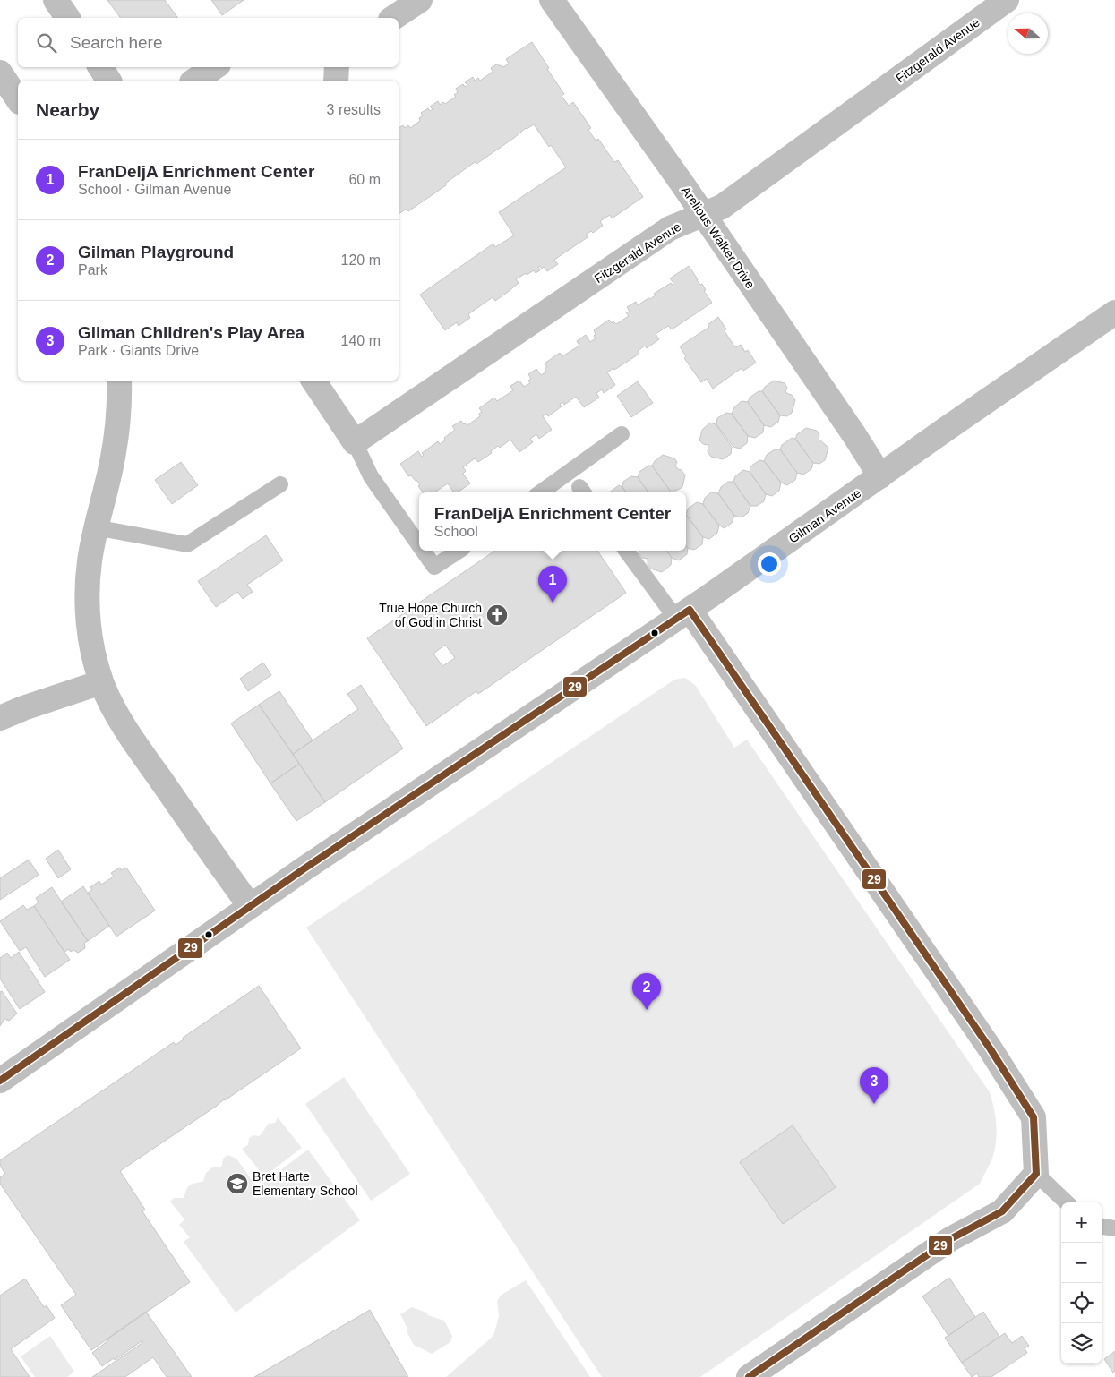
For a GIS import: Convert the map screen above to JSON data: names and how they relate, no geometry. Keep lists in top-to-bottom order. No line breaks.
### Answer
{"streets":{"street":["Fitzgerald Avenue","Arelious Walker Drive","Gilman Avenue"]},"crossings":[["Fitzgerald Avenue","Arelious Walker Drive"],["Arelious Walker Drive","Gilman Avenue"]],"places":{"church":["True Hope Church of God in Christ"],"school or university":["Bret Harte Elementary School"]},"lines":["transit line 29"],"north":"left","page":{"search":"Search here","heading":["Nearby","3 results"],"list":[{"mark":"1","name":"FranDeljA Enrichment Center","note":"School · Gilman Avenue","value":"60 m"},{"mark":"2","name":"Gilman Playground","note":"Park","value":"120 m"},{"mark":"3","name":"Gilman Children's Play Area","note":"Park · Giants Drive","value":"140 m"}],"popup":["FranDeljA Enrichment Center","School"],"pins":["1","2","3"],"map_buttons":["+","−"]}}
